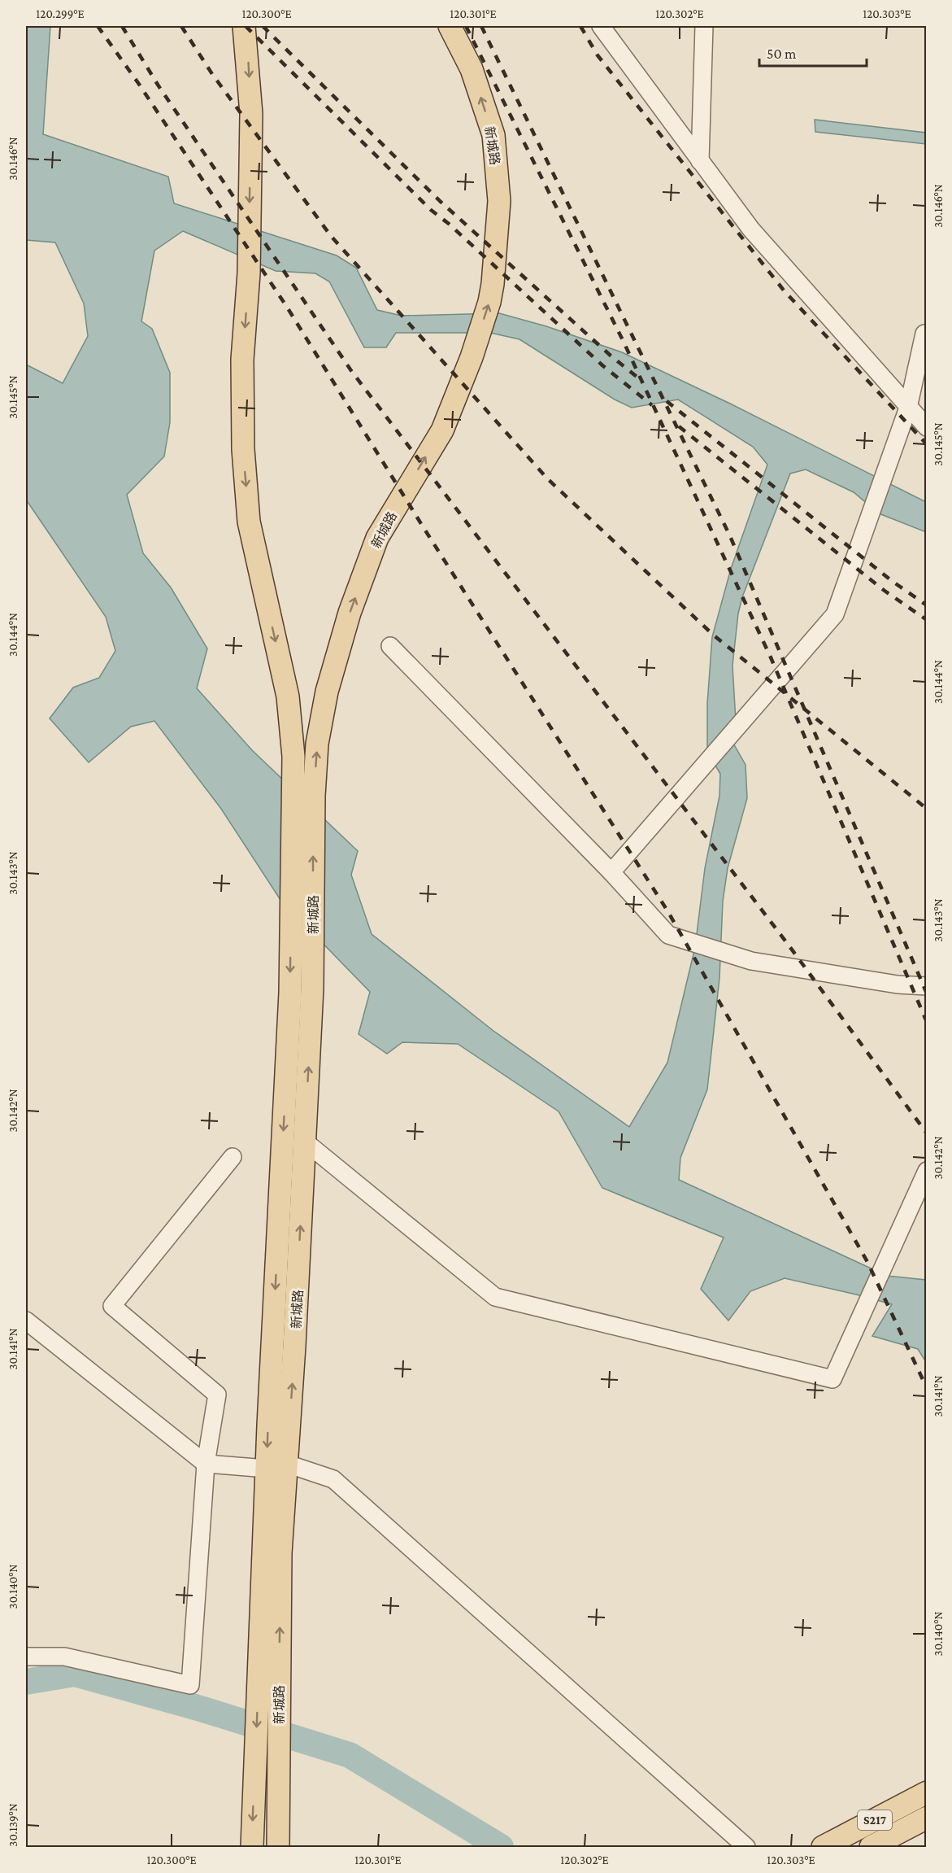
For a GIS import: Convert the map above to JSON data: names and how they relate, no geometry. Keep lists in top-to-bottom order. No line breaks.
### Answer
{"streets":{"main road":["新城路","S217"]},"scale_bar":"50 m","coordinates":["120.299°E","120.300°E","120.301°E","120.302°E","120.303°E","30.146°N","30.145°N","30.144°N","30.143°N","30.142°N","30.141°N","30.140°N","30.139°N"]}
